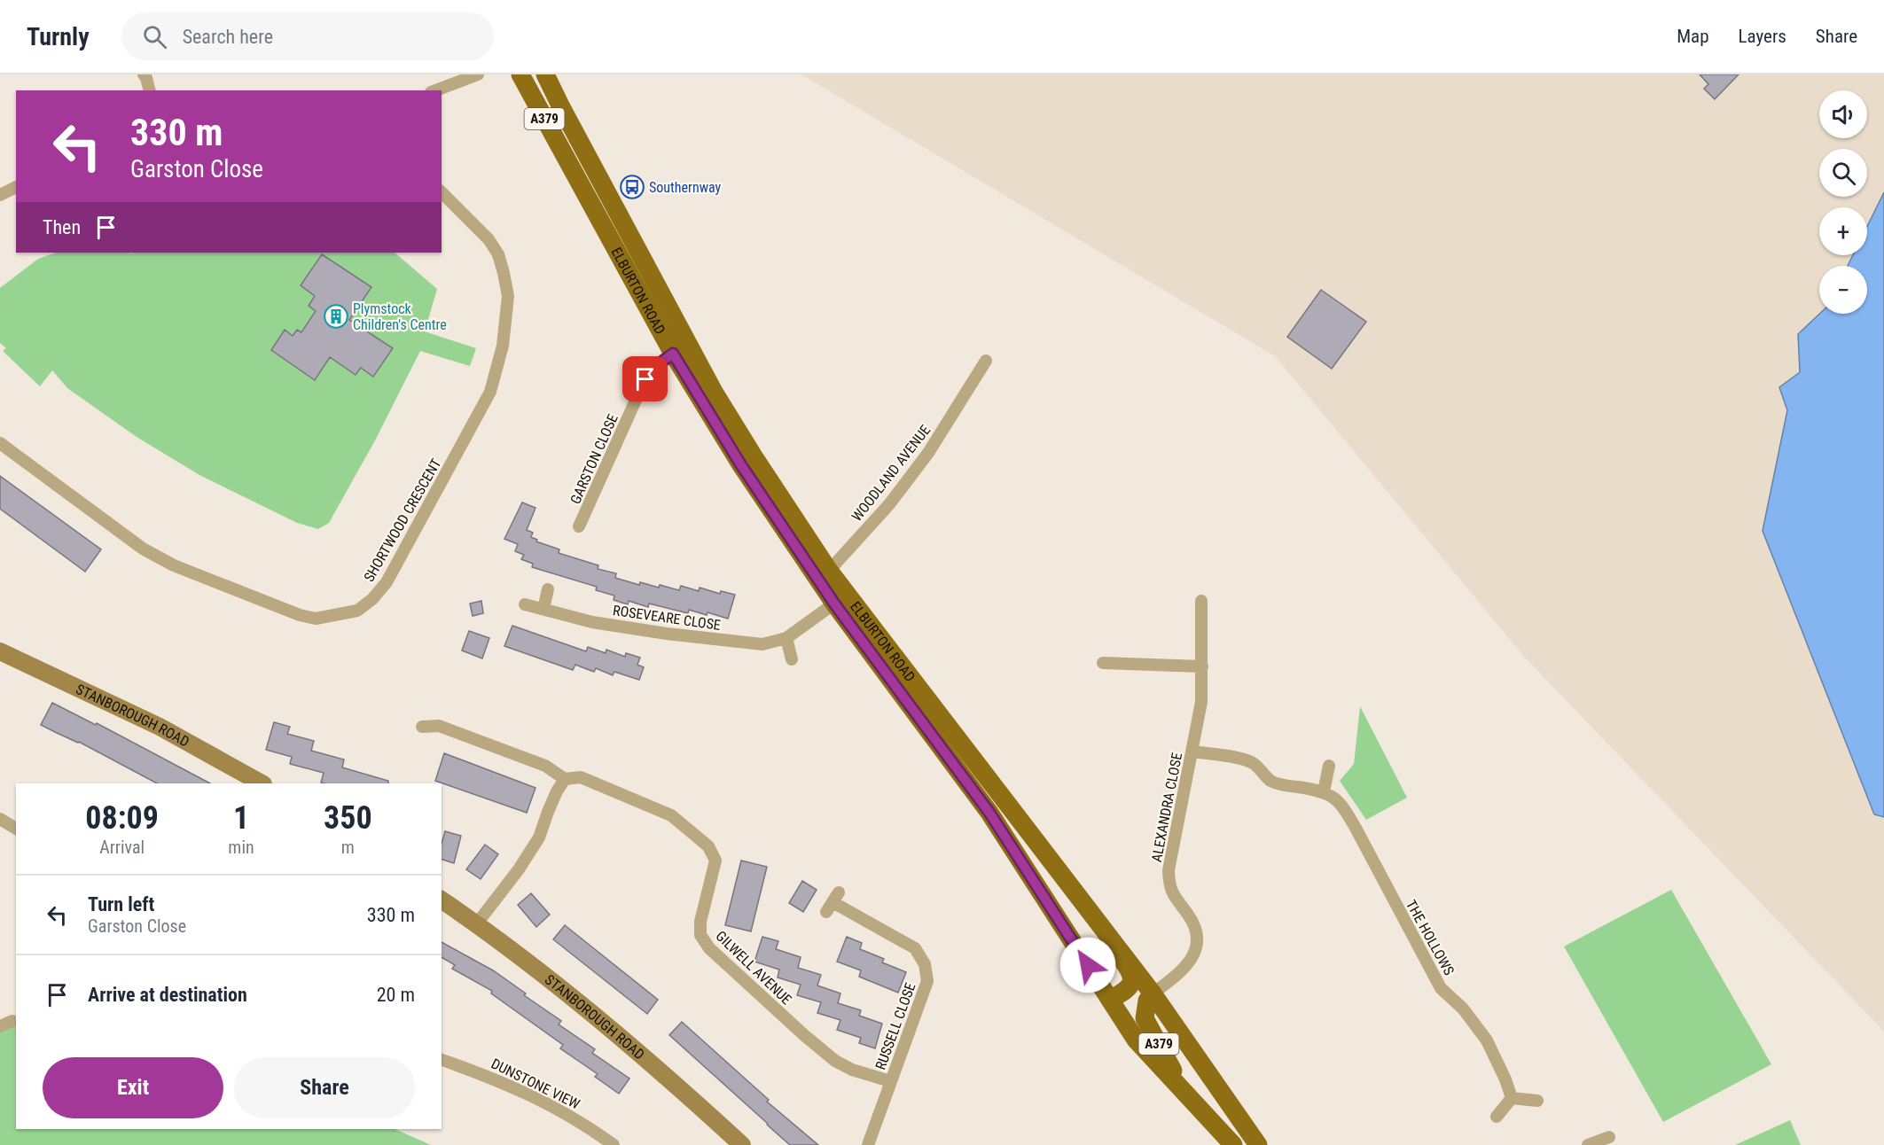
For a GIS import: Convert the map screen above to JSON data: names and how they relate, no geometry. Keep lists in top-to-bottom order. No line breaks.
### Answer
{"streets":{"main road":["A379","ELBURTON ROAD"],"street":["GARSTON CLOSE","WOODLAND AVENUE","SHORTWOOD CRESCENT","ROSEVEARE CLOSE","STANBOROUGH ROAD","ALEXANDRA CLOSE","THE HOLLOWS","GILWELL AVENUE","RUSSELL CLOSE","DUNSTONE VIEW"]},"crossings":[["A379","ELBURTON ROAD"],["A379","ALEXANDRA CLOSE"],["ELBURTON ROAD","GARSTON CLOSE"],["ELBURTON ROAD","WOODLAND AVENUE"],["ELBURTON ROAD","ROSEVEARE CLOSE"],["ELBURTON ROAD","ALEXANDRA CLOSE"],["GILWELL AVENUE","RUSSELL CLOSE"]],"places":{"bus stop":["Southernway"],"building":["Plymstock Children's Centre"]},"page":{"header":"Turnly","search":"Search here","nav":["Map","Layers","Share"],"map_buttons":["+","−"],"turn":["330 m","Garston Close"],"then":"Then","eta":["08:09","Arrival","1","min","350","m"],"list":[{"name":"Turn left","note":"Garston Close","value":"330 m"},{"name":"Arrive at destination","value":"20 m"}],"buttons":["Exit","Share"]}}
